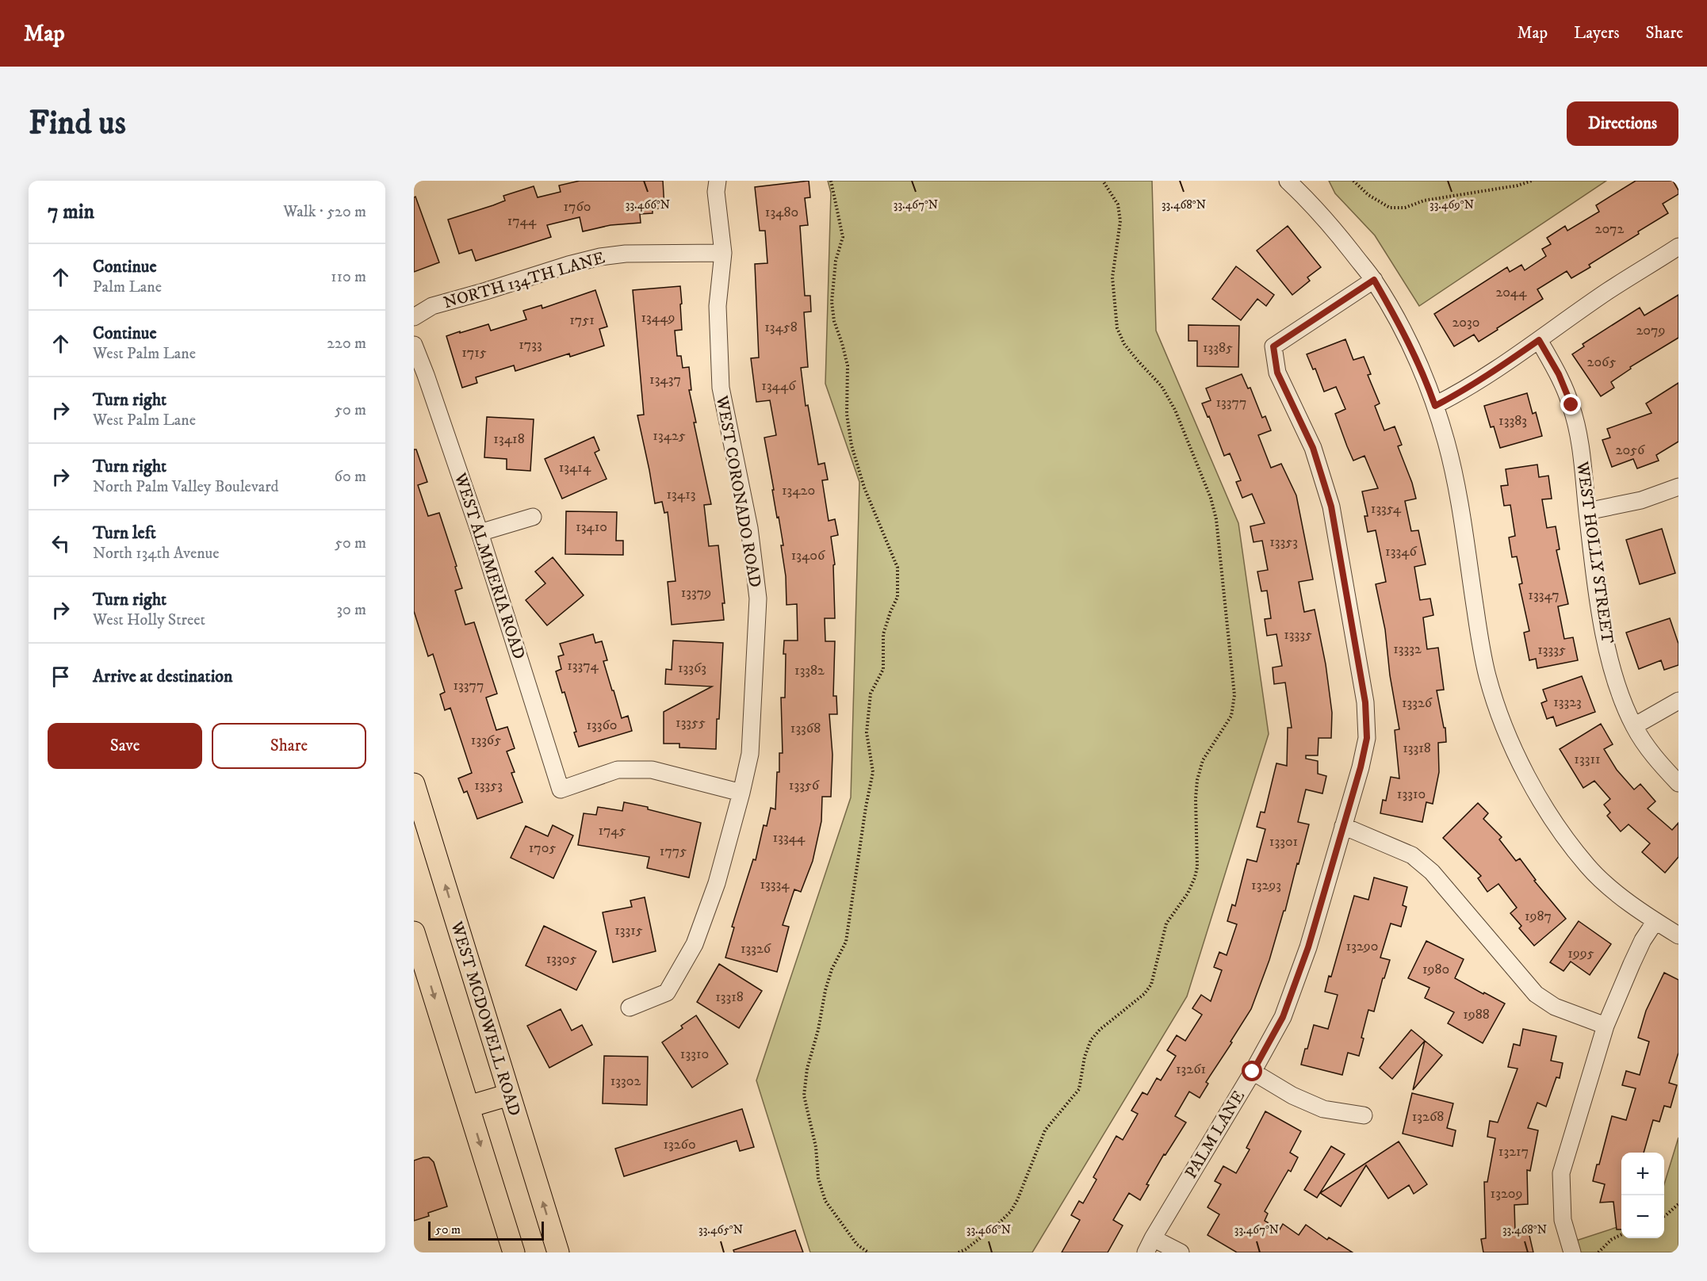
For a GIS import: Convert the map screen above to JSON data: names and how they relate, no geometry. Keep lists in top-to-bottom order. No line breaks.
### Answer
{"streets":{"main road":["WEST MCDOWELL ROAD"],"street":["NORTH 134TH LANE","WEST CORONADO ROAD","WEST HOLLY STREET","WEST ALMMERIA ROAD","PALM LANE"]},"crossings":[["NORTH 134TH LANE","WEST CORONADO ROAD"],["WEST CORONADO ROAD","WEST ALMMERIA ROAD"]],"house_numbers":["1760","13480","1744","2072","2044","13449","1751","2030","13458","2079","1733","13385","1715","2065","13437","13446","13377","13383","13425","13418","2056","13414","13420","13413","13354","13410","13353","13346","13406","13379","13347","13335","13332","13335","13374","13363","13382","13377","13323","13326","13355","13360","13368","13365","13318","13311","13353","13356","13310","1745","13344","13301","1705","1775","13334","13293","1987","13315","13290","13326","1995","13305","1980","13318","1988","13310","13261","13302","13268","13260","13217","13209"],"scale_bar":"50 m","page":{"header":"Map","nav":["Map","Layers","Share"],"buttons":["Directions",["Save","Share"]],"title":"Find us","heading":["7 min","Walk · 520 m"],"list":[["Continue","Palm Lane","110 m"],["Continue","West Palm Lane","220 m"],["Turn right","West Palm Lane","50 m"],["Turn right","North Palm Valley Boulevard","60 m"],["Turn left","North 134th Avenue","50 m"],["Turn right","West Holly Street","30 m"],"Arrive at destination"],"map_buttons":["+","−"],"scale":"50 m"},"coordinates":["33.466°N","33.467°N","33.468°N","33.469°N","33.465°N"]}
